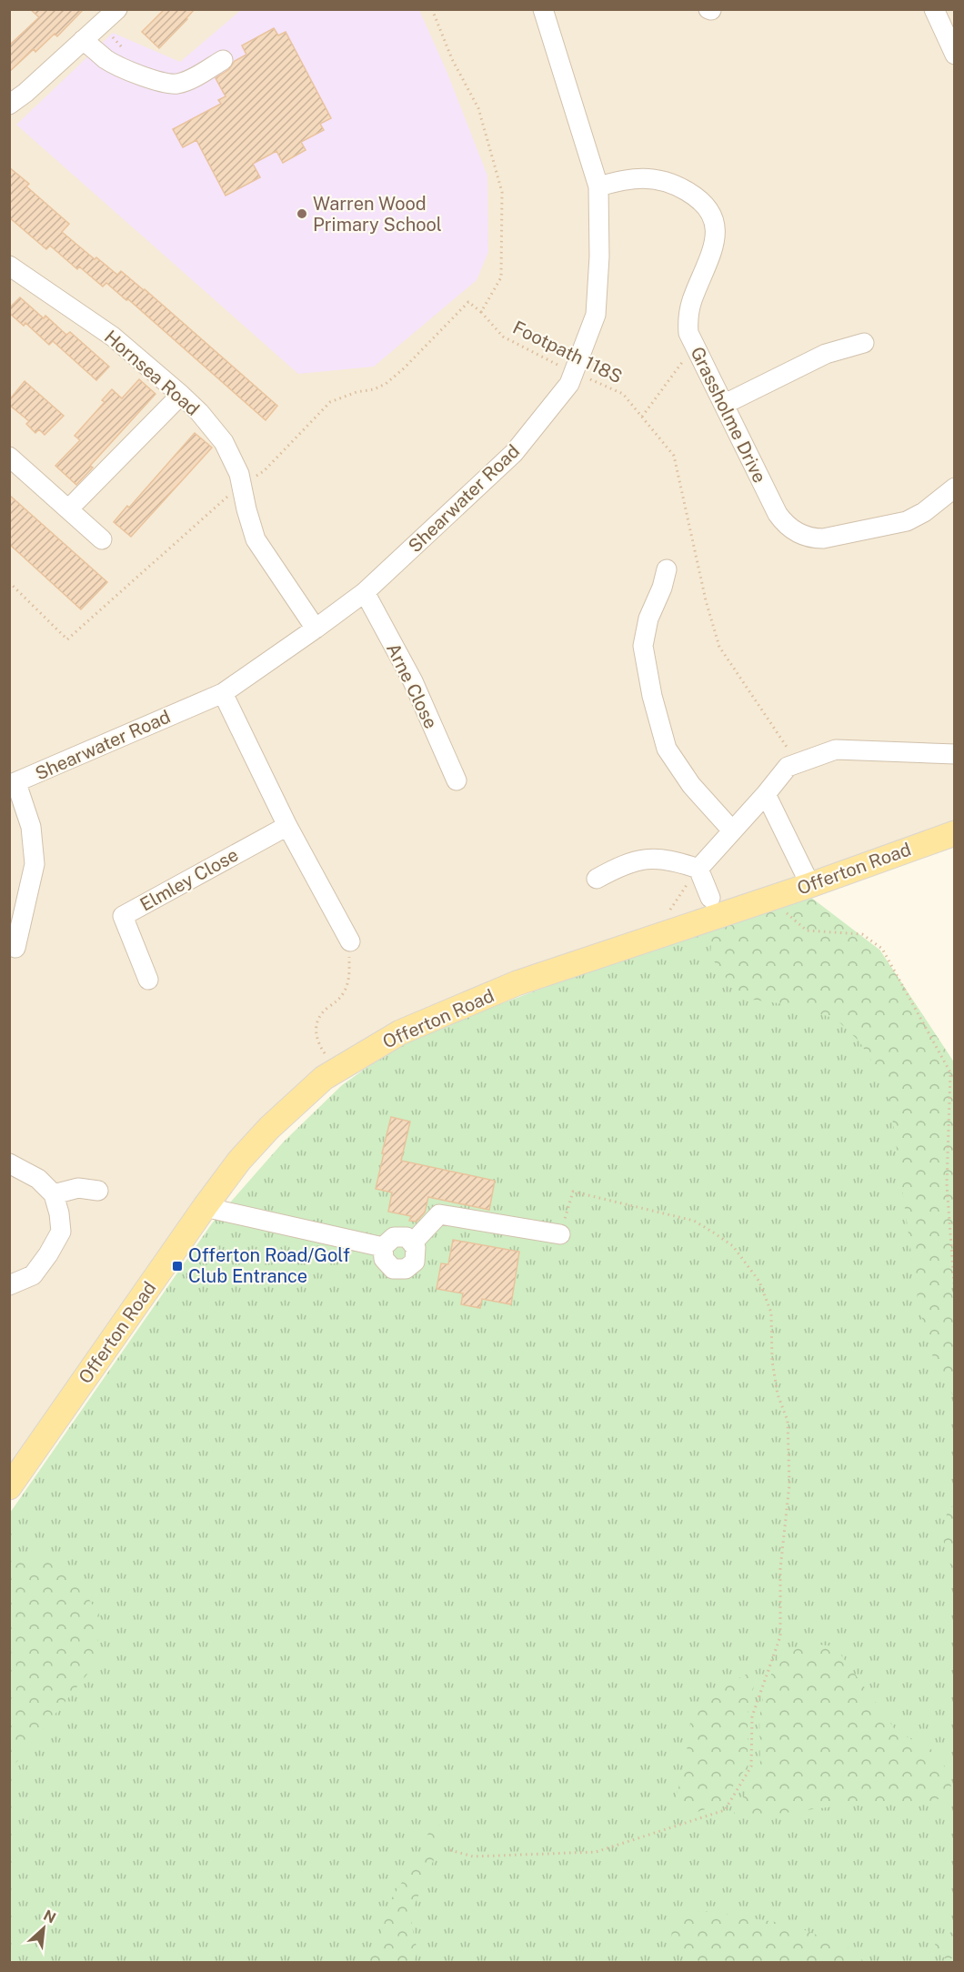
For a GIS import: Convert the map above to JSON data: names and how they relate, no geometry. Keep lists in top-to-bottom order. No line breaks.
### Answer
{"streets":{"main road":["Offerton Road"],"street":["Hornsea Road","Grassholme Drive","Shearwater Road","Arne Close","Elmley Close"],"path":["Footpath 118S"]},"crossings":[["Footpath 118S","Shearwater Road"],["Hornsea Road","Shearwater Road"],["Grassholme Drive","Shearwater Road"],["Shearwater Road","Arne Close"]],"places":{"other":["Warren Wood Primary School"],"transit":["Offerton Road/Golf Club Entrance"]},"north":"top right"}
